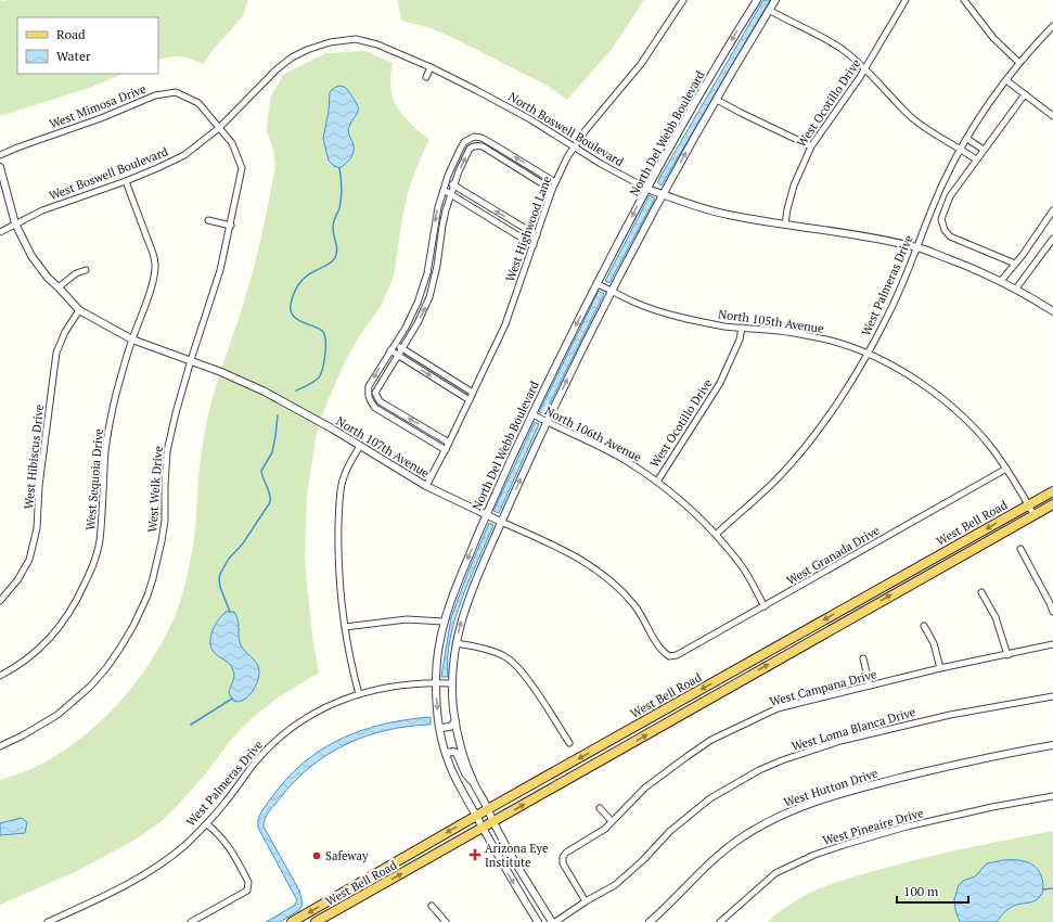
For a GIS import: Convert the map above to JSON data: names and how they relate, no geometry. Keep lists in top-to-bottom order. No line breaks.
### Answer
{"streets":{"main road":["West Bell Road"],"street":["West Ocotillo Drive","West Mimosa Drive","North Boswell Boulevard","North Del Webb Boulevard","West Boswell Boulevard","West Highwood Lane","West Palmeras Drive","North 105th Avenue","North 106th Avenue","North 107th Avenue","West Hibiscus Drive","West Sequoia Drive","West Welk Drive","West Granada Drive","West Campana Drive","West Loma Blanca Drive","West Hutton Drive","West Pineaire Drive"]},"crossings":[["West Ocotillo Drive","North Boswell Boulevard"],["West Ocotillo Drive","North 105th Avenue"],["West Ocotillo Drive","North 106th Avenue"],["West Mimosa Drive","North Boswell Boulevard"],["West Mimosa Drive","West Boswell Boulevard"],["West Mimosa Drive","West Welk Drive"],["North Boswell Boulevard","North Del Webb Boulevard"],["North Boswell Boulevard","West Boswell Boulevard"],["North Boswell Boulevard","West Highwood Lane"],["North Boswell Boulevard","West Palmeras Drive"],["North Boswell Boulevard","West Welk Drive"],["North Del Webb Boulevard","West Palmeras Drive"],["North Del Webb Boulevard","North 105th Avenue"],["North Del Webb Boulevard","North 106th Avenue"],["North Del Webb Boulevard","North 107th Avenue"],["North Del Webb Boulevard","West Bell Road"],["West Boswell Boulevard","North 107th Avenue"],["West Boswell Boulevard","West Sequoia Drive"],["West Boswell Boulevard","West Welk Drive"],["West Highwood Lane","North 107th Avenue"],["West Palmeras Drive","North 105th Avenue"],["West Palmeras Drive","North 106th Avenue"],["North 105th Avenue","West Bell Road"],["North 105th Avenue","West Granada Drive"],["North 106th Avenue","West Granada Drive"],["North 107th Avenue","West Hibiscus Drive"],["North 107th Avenue","West Sequoia Drive"],["North 107th Avenue","West Welk Drive"],["North 107th Avenue","West Granada Drive"],["West Campana Drive","West Loma Blanca Drive"]],"places":{"health":["Arizona Eye Institute"],"other":["Safeway"]},"legend":["Road","Water"],"scale_bar":"100 m"}
